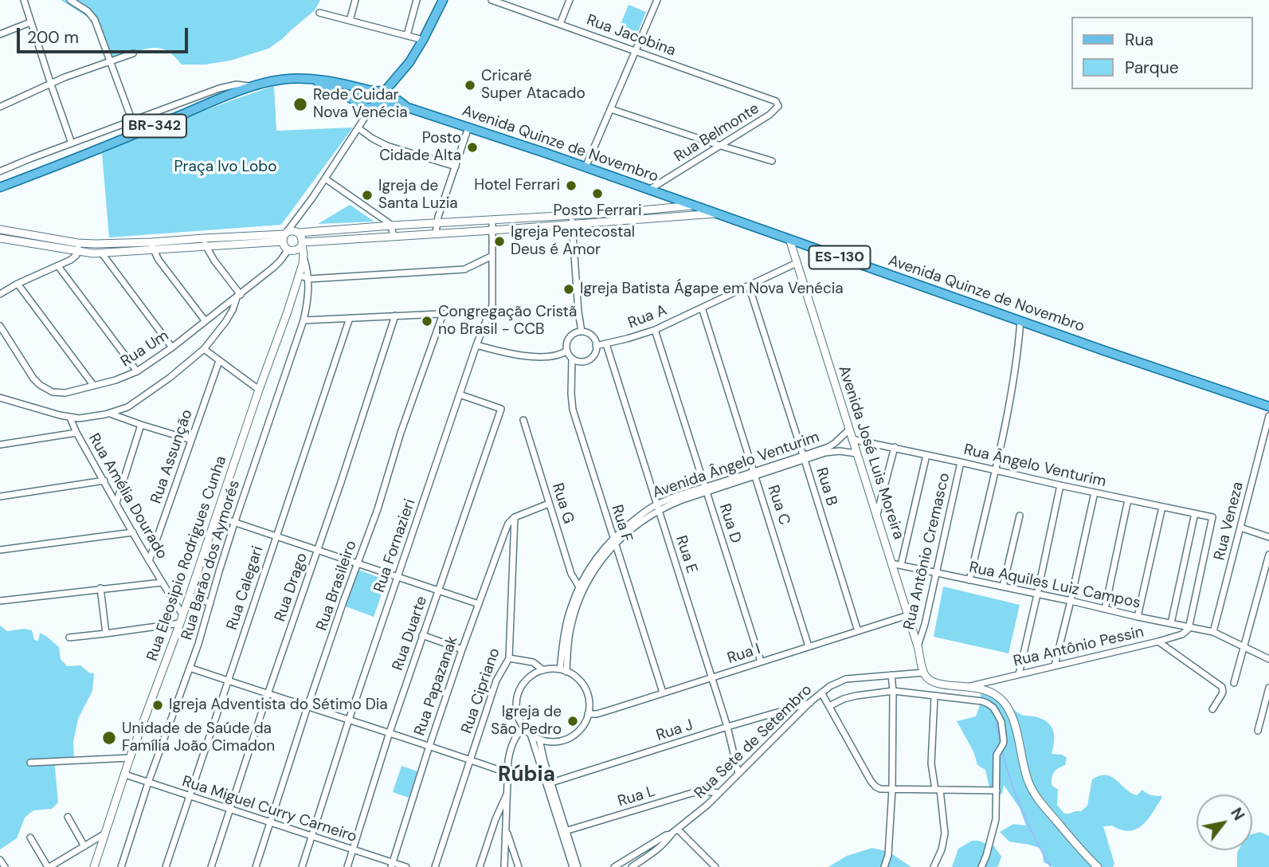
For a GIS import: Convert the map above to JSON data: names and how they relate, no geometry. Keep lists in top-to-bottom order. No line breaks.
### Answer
{"streets":{"main road":["BR-342","Avenida Quinze de Novembro","ES-130"],"street":["Rua Jacobina","Rua Belmonte","Rua A","Rua Um","Avenida José Luis Moreira","Rua Assunção","Avenida Ângelo Venturim","Rua Ângelo Venturim","Rua B","Rua Amélia Dourado","Rua G","Rua C","Rua Veneza","Rua F","Rua D","Rua Fornazieri","Rua Antônio Cremasco","Rua E","Rua Eleosipio Rodrigues Cunha","Rua Barão dos Aymorés","Rua Brasileiro","Rua Aquiles Luiz Campos","Rua Drago","Rua Calegari","Rua Duarte","Rua Antônio Pessin","Rua I","Rua Papazanak","Rua Cipriano","Rua J","Rua Sete de Setembro","Rua L","Rua Miguel Curry Carneiro"]},"crossings":[["Rua Jacobina","Rua Belmonte"],["BR-342","ES-130"],["Rua Belmonte","Avenida Quinze de Novembro"],["Avenida Quinze de Novembro","ES-130"],["Avenida Quinze de Novembro","Avenida José Luis Moreira"],["Rua A","Avenida José Luis Moreira"],["Rua A","Rua B"],["Rua A","Rua C"],["Rua A","Rua F"],["Rua A","Rua D"],["Rua A","Rua E"],["Avenida José Luis Moreira","Avenida Ângelo Venturim"],["Avenida José Luis Moreira","Rua Ângelo Venturim"],["Avenida José Luis Moreira","Rua Antônio Cremasco"],["Avenida José Luis Moreira","Rua Aquiles Luiz Campos"],["Avenida José Luis Moreira","Rua I"],["Avenida José Luis Moreira","Rua Sete de Setembro"],["Rua Assunção","Rua Amélia Dourado"],["Avenida Ângelo Venturim","Rua B"],["Avenida Ângelo Venturim","Rua G"],["Avenida Ângelo Venturim","Rua C"],["Avenida Ângelo Venturim","Rua F"],["Avenida Ângelo Venturim","Rua D"],["Avenida Ângelo Venturim","Rua E"],["Avenida Ângelo Venturim","Rua I"],["Rua Ângelo Venturim","Rua Antônio Cremasco"],["Rua Ângelo Venturim","Rua Aquiles Luiz Campos"],["Rua Ângelo Venturim","Rua Antônio Pessin"],["Rua B","Rua I"],["Rua Amélia Dourado","Rua Eleosipio Rodrigues Cunha"],["Rua C","Rua I"],["Rua Veneza","Rua Aquiles Luiz Campos"],["Rua F","Rua I"],["Rua D","Rua I"],["Rua Fornazieri","Rua Duarte"],["Rua Fornazieri","Rua Miguel Curry Carneiro"],["Rua Antônio Cremasco","Rua Aquiles Luiz Campos"],["Rua E","Rua I"],["Rua E","Rua J"],["Rua E","Rua Sete de Setembro"],["Rua Eleosipio Rodrigues Cunha","Rua Barão dos Aymorés"],["Rua Eleosipio Rodrigues Cunha","Rua Miguel Curry Carneiro"],["Rua Barão dos Aymorés","Rua Miguel Curry Carneiro"],["Rua Brasileiro","Rua Miguel Curry Carneiro"],["Rua Aquiles Luiz Campos","Rua Antônio Pessin"],["Rua Drago","Rua Miguel Curry Carneiro"],["Rua Calegari","Rua Miguel Curry Carneiro"],["Rua Duarte","Rua Miguel Curry Carneiro"],["Rua Papazanak","Rua Cipriano"],["Rua Papazanak","Rua Miguel Curry Carneiro"],["Rua J","Rua Sete de Setembro"],["Rua Sete de Setembro","Rua L"]],"districts":["Rúbia"],"parks":["Praça Ivo Lobo"],"places":["Cricaré Super Atacado","Rede Cuidar Nova Venécia","Posto Cidade Alta","Hotel Ferrari","Posto Ferrari","Igreja de Santa Luzia","Igreja Pentecostal Deus é Amor","Igreja Batista Ágape em Nova Venécia","Congregação Cristã no Brasil - CCB","Igreja Adventista do Sétimo Dia","Igreja de São Pedro","Unidade de Saúde da Família João Cimadon"],"legend":["Rua","Parque"],"scale_bar":"200 m","north":"top right"}
